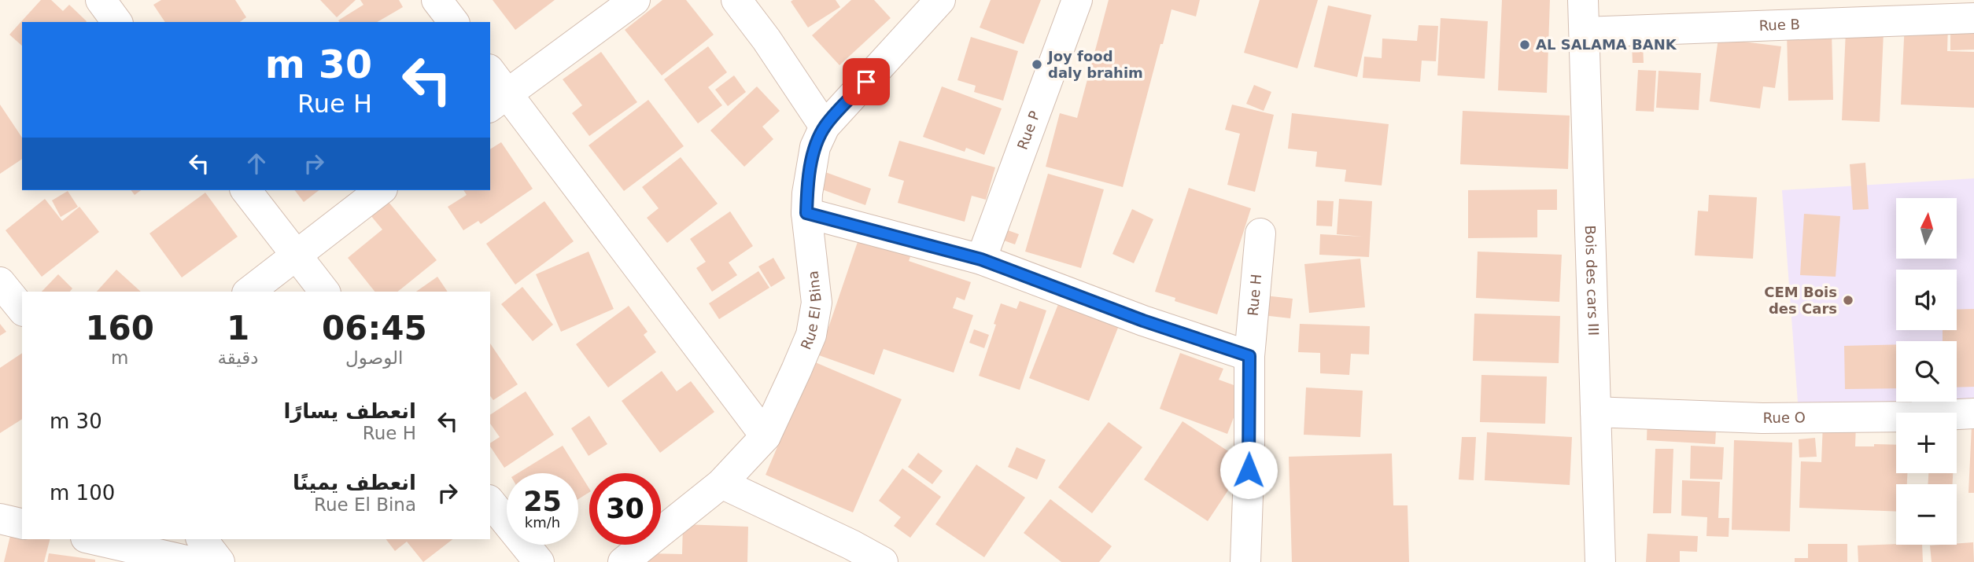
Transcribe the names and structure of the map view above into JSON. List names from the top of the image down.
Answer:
{
  "streets": {
    "street": [
      "Rue B",
      "Rue P",
      "Bois des cars III",
      "Rue H",
      "Rue El Bina",
      "Rue O"
    ]
  },
  "crossings": [
    ["Rue B", "Bois des cars III"],
    ["Bois des cars III", "Rue O"]
  ],
  "places": ["AL SALAMA BANK", "Joy food daly brahim", "CEM Bois des Cars"],
  "north": "top",
  "page": {
    "turn": ["30 m", "Rue H"],
    "map_buttons": ["+", "−"],
    "eta": [
      "06:45",
      "الوصول",
      "1",
      "دقيقة",
      "160",
      "m"
    ],
    "list": [
      {
        "name": "انعطف يسارًا",
        "note": "Rue H",
        "value": "30 m"
      },
      {
        "name": "انعطف يمينًا",
        "note": "Rue El Bina",
        "value": "100 m"
      }
    ],
    "speed": "25 km/h",
    "limit": "30"
  }
}
